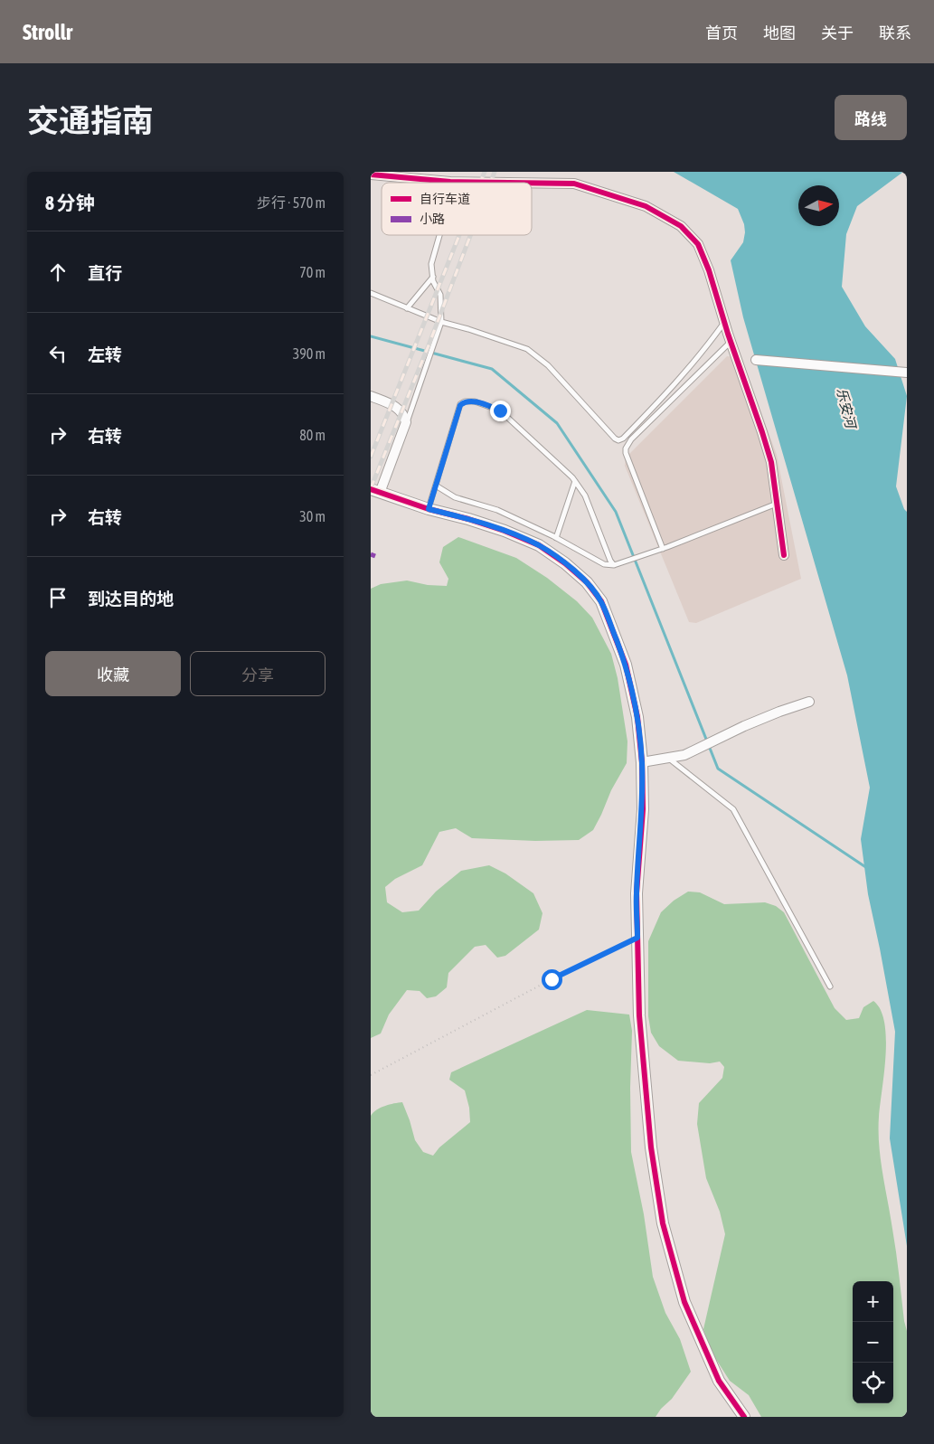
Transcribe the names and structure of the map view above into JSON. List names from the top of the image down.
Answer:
{
  "water": ["乐安河"],
  "legend": ["自行车道", "小路"],
  "north": "right",
  "page": {
    "header": "Strollr",
    "nav": [
      "首页",
      "地图",
      "关于",
      "联系"
    ],
    "title": "交通指南",
    "buttons": [
      "路线",
      ["收藏", "分享"]
    ],
    "heading": ["8 分钟", "步行 · 570 m"],
    "list": [
      ["直行", "70 m"],
      ["左转", "390 m"],
      ["右转", "80 m"],
      ["右转", "30 m"],
      "到达目的地"
    ],
    "map_buttons": ["+", "−"]
  }
}
